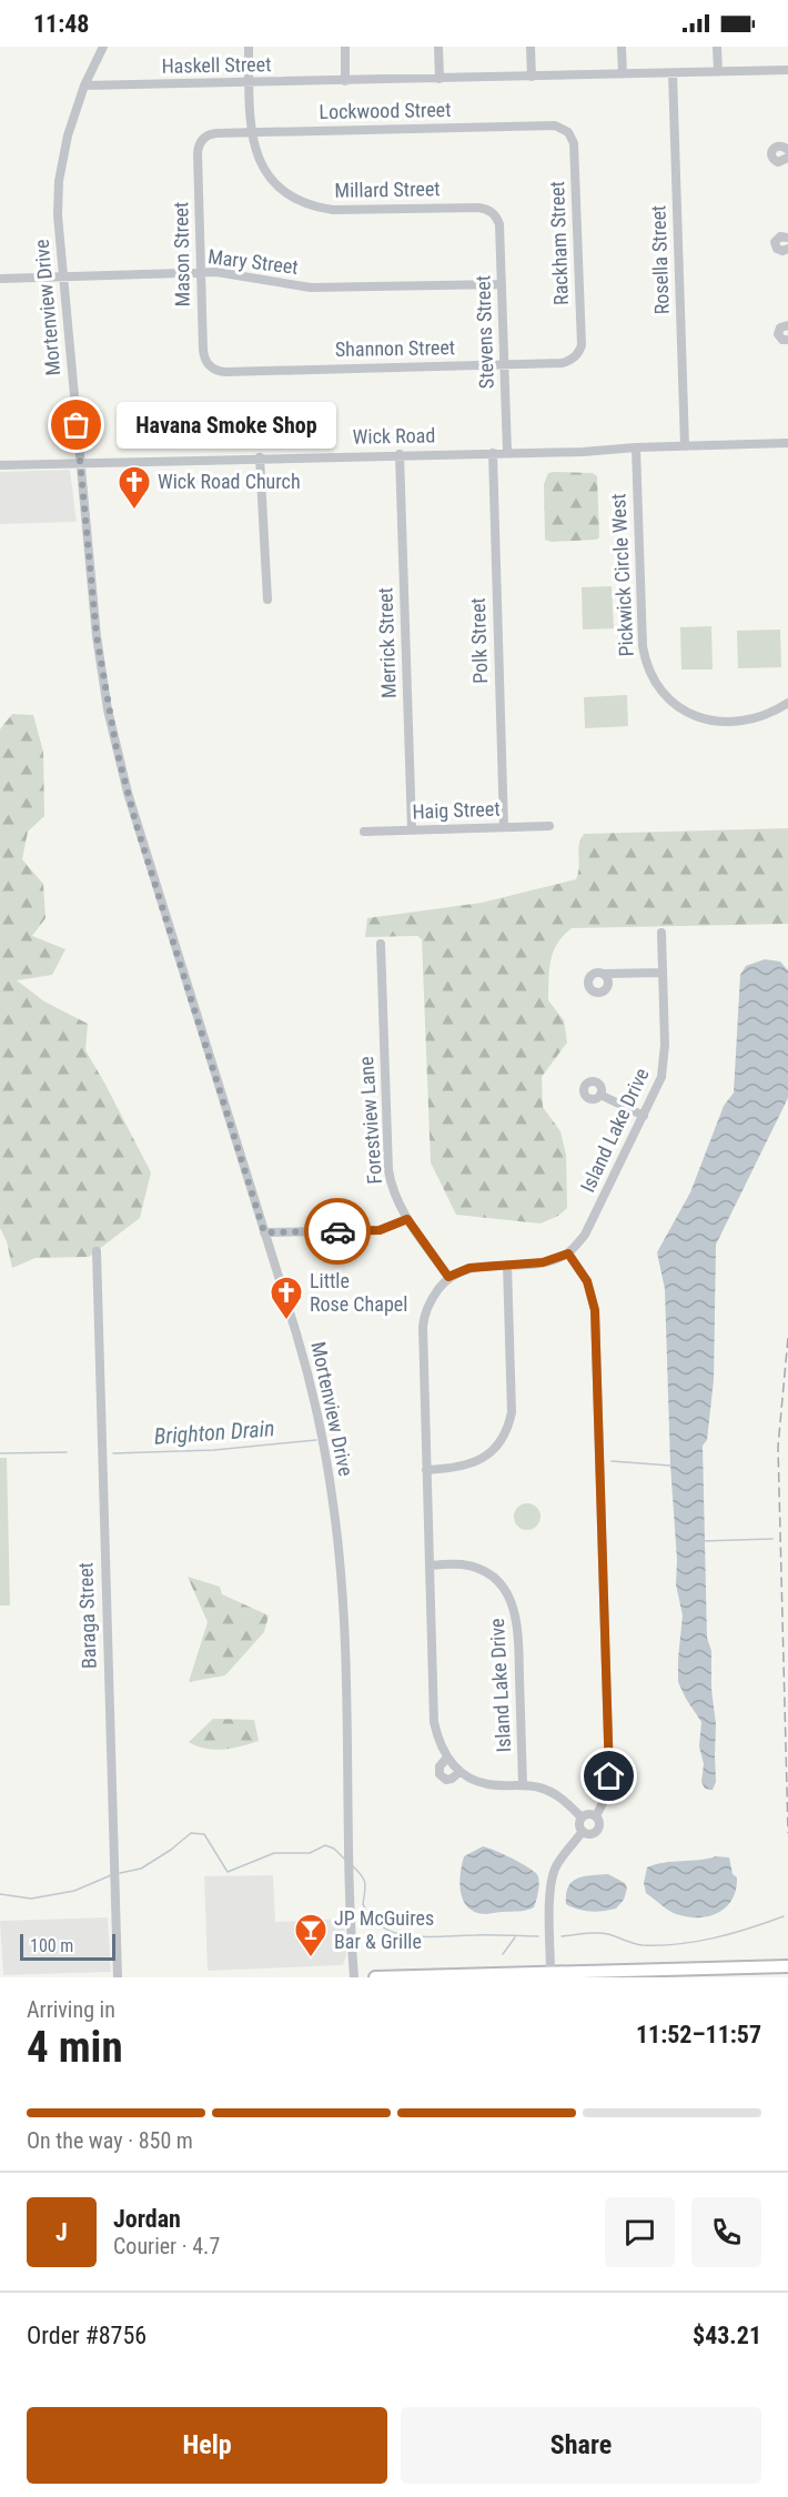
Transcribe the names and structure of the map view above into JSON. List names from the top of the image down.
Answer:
{
  "streets": {
    "street": [
      "Haskell Street",
      "Lockwood Street",
      "Millard Street",
      "Rackham Street",
      "Mason Street",
      "Rosella Street",
      "Mary Street",
      "Mortenview Drive",
      "Stevens Street",
      "Shannon Street",
      "Wick Road",
      "Pickwick Circle West",
      "Polk Street",
      "Merrick Street",
      "Haig Street",
      "Forestview Lane",
      "Island Lake Drive",
      "Baraga Street"
    ]
  },
  "crossings": [
    ["Haskell Street", "Millard Street"],
    ["Haskell Street", "Rosella Street"],
    ["Haskell Street", "Mortenview Drive"],
    ["Lockwood Street", "Millard Street"],
    ["Lockwood Street", "Rackham Street"],
    ["Lockwood Street", "Mason Street"],
    ["Millard Street", "Stevens Street"],
    ["Rackham Street", "Shannon Street"],
    ["Mason Street", "Mary Street"],
    ["Mason Street", "Shannon Street"],
    ["Rosella Street", "Wick Road"],
    ["Mary Street", "Mortenview Drive"],
    ["Mary Street", "Stevens Street"],
    ["Mortenview Drive", "Wick Road"],
    ["Stevens Street", "Shannon Street"],
    ["Stevens Street", "Wick Road"],
    ["Wick Road", "Pickwick Circle West"],
    ["Wick Road", "Polk Street"],
    ["Wick Road", "Merrick Street"],
    ["Polk Street", "Haig Street"],
    ["Merrick Street", "Haig Street"]
  ],
  "water": ["Brighton Drain"],
  "places": {
    "other": ["Havana Smoke Shop"],
    "church": ["Wick Road Church", "Little Rose Chapel"],
    "bar": ["JP McGuires Bar & Grille"]
  },
  "scale_bar": "100 m",
  "page": {
    "status": "11:48",
    "bubble": "Havana Smoke Shop",
    "scale": "100 m",
    "heading": ["4 min", "Arriving in", "11:52–11:57"],
    "panel": [
      "Jordan",
      "Courier · 4.7",
      "Order #8756",
      "$43.21"
    ],
    "bar": "On the way · 850 m",
    "round": "J",
    "buttons": ["Help", "Share"]
  }
}
